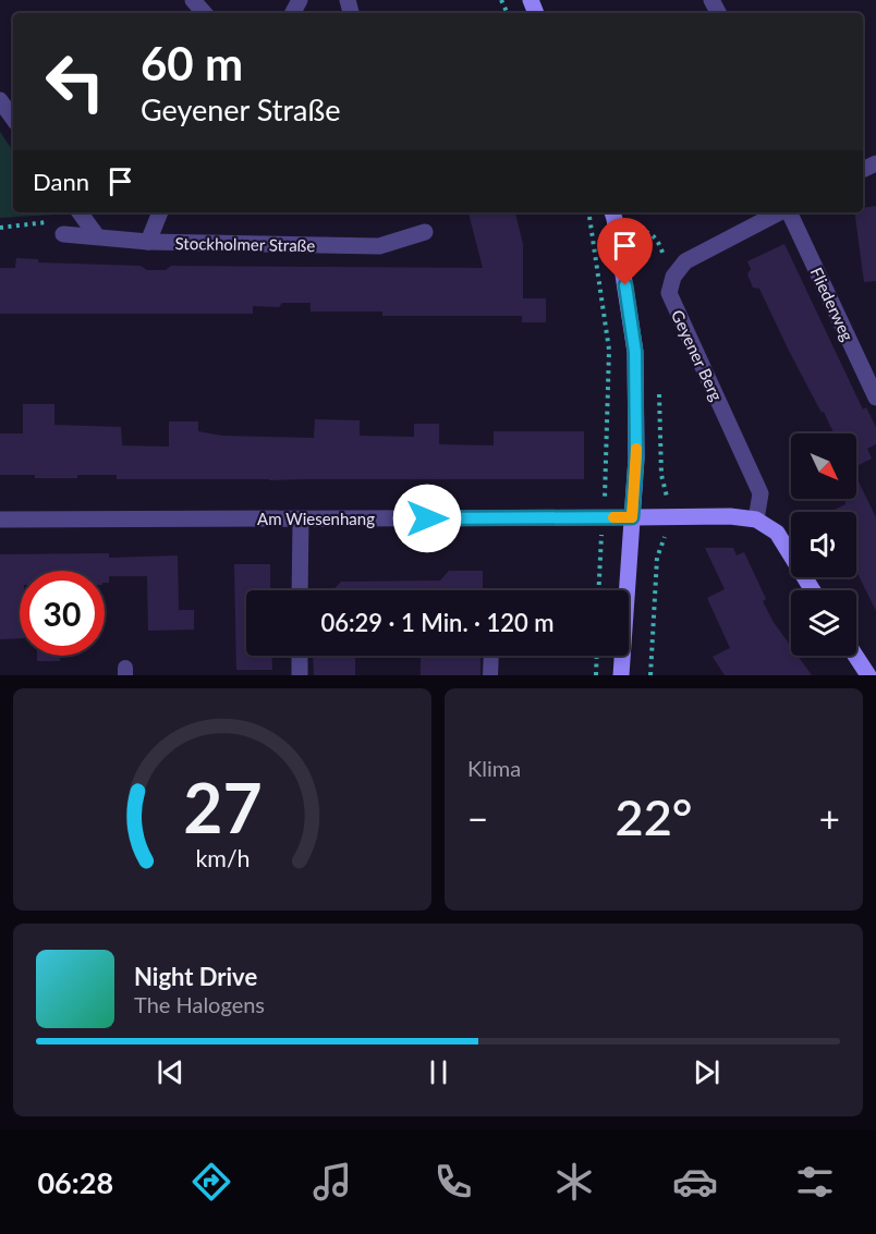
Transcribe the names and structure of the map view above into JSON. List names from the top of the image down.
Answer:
{
  "streets": {
    "street": [
      "Stockholmer Straße",
      "Fliederweg",
      "Geyener Berg",
      "Am Wiesenhang"
    ]
  },
  "north": "bottom right",
  "page": {
    "turn": ["60 m", "Geyener Straße"],
    "then": "Dann",
    "limit": "30",
    "trip": "06:29 · 1 Min. · 120 m",
    "tile": "Klima",
    "heat": ["−", "22°", "+"],
    "song": ["Night Drive", "The Halogens"],
    "tabs": "06:28",
    "gauge": ["27", "km/h"]
  }
}
